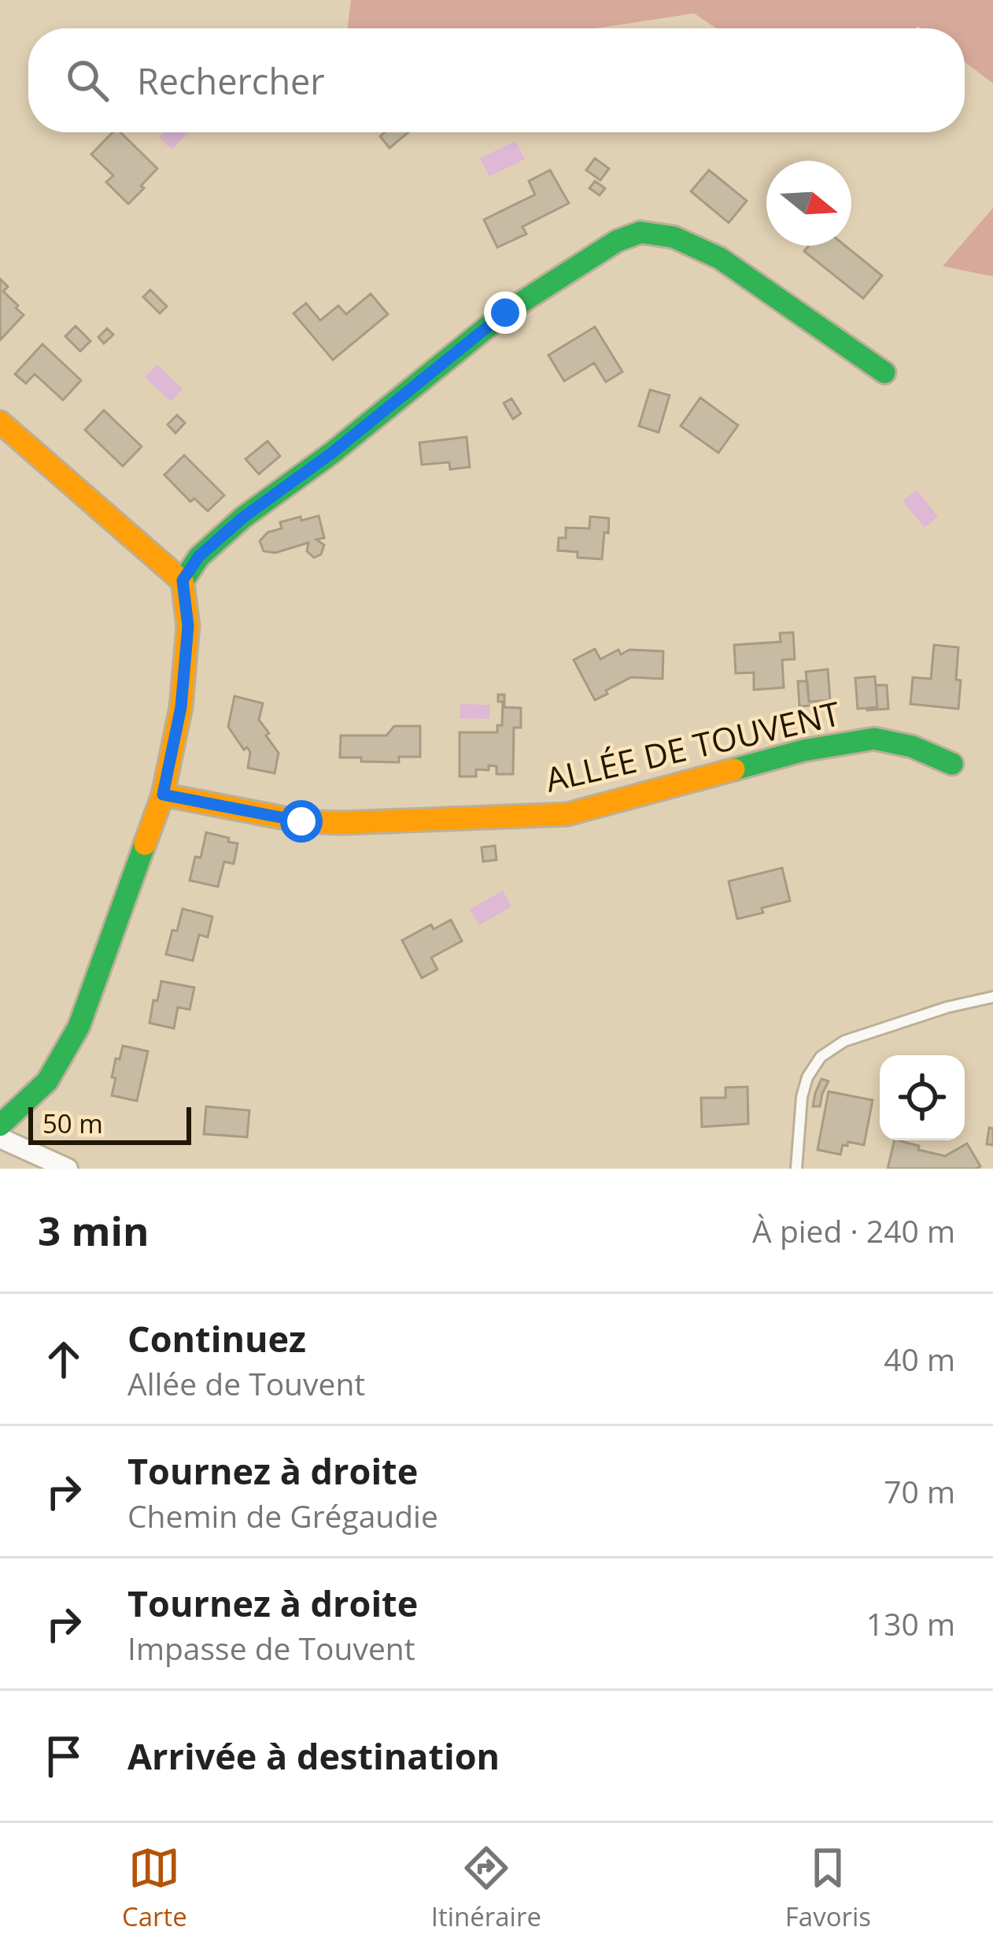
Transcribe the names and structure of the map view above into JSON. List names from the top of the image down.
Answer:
{
  "streets": {
    "street": ["ALLÉE DE TOUVENT"]
  },
  "scale_bar": "50 m",
  "north": "right",
  "page": {
    "search": "Rechercher",
    "scale": "50 m",
    "heading": ["3 min", "À pied · 240 m"],
    "list": [
      ["Continuez", "Allée de Touvent", "40 m"],
      ["Tournez à droite", "Chemin de Grégaudie", "70 m"],
      ["Tournez à droite", "Impasse de Touvent", "130 m"],
      "Arrivée à destination"
    ],
    "nav": ["Carte", "Itinéraire", "Favoris"]
  }
}
